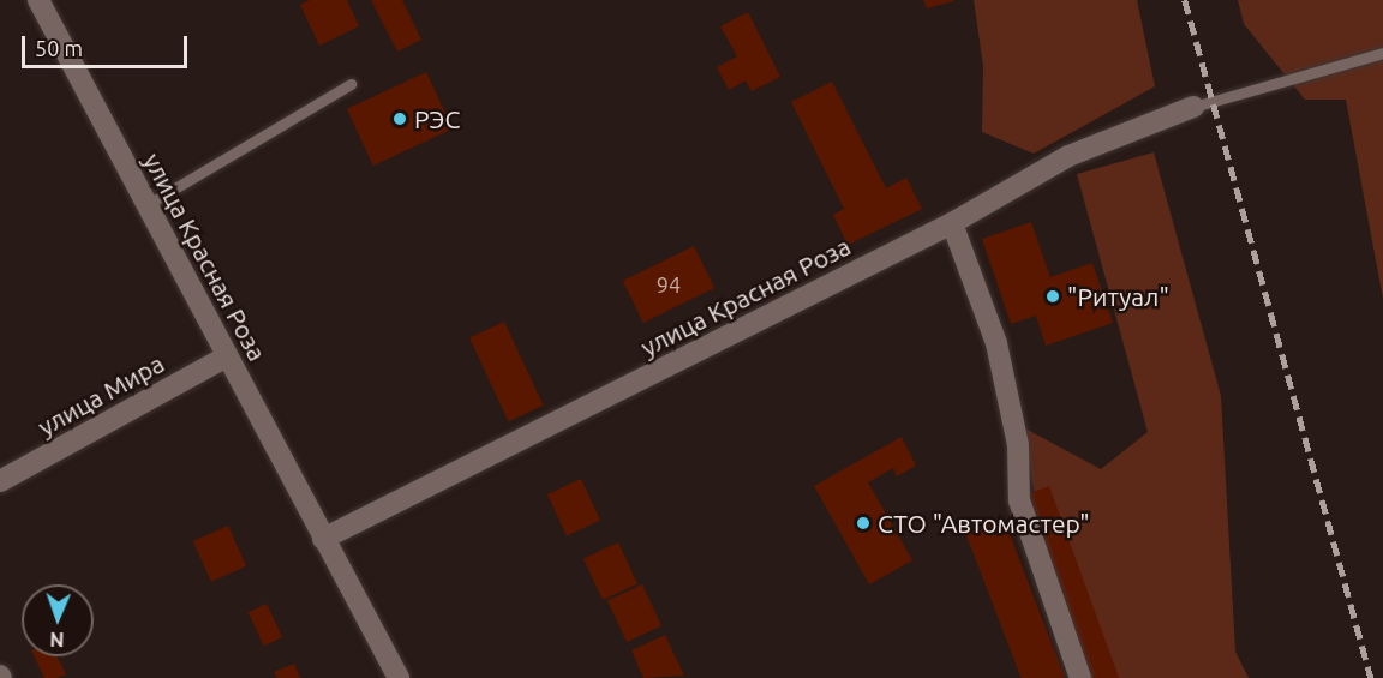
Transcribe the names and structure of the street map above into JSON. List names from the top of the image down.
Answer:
{
  "streets": {
    "street": ["улица Красная Роза", "улица Мира"]
  },
  "crossings": [
    ["улица Красная Роза", "улица Мира"]
  ],
  "places": ["РЭС", "\"Ритуал\"", "СТО \"Автомастер\""],
  "house_numbers": ["94"],
  "scale_bar": "50 m",
  "north": "bottom"
}
